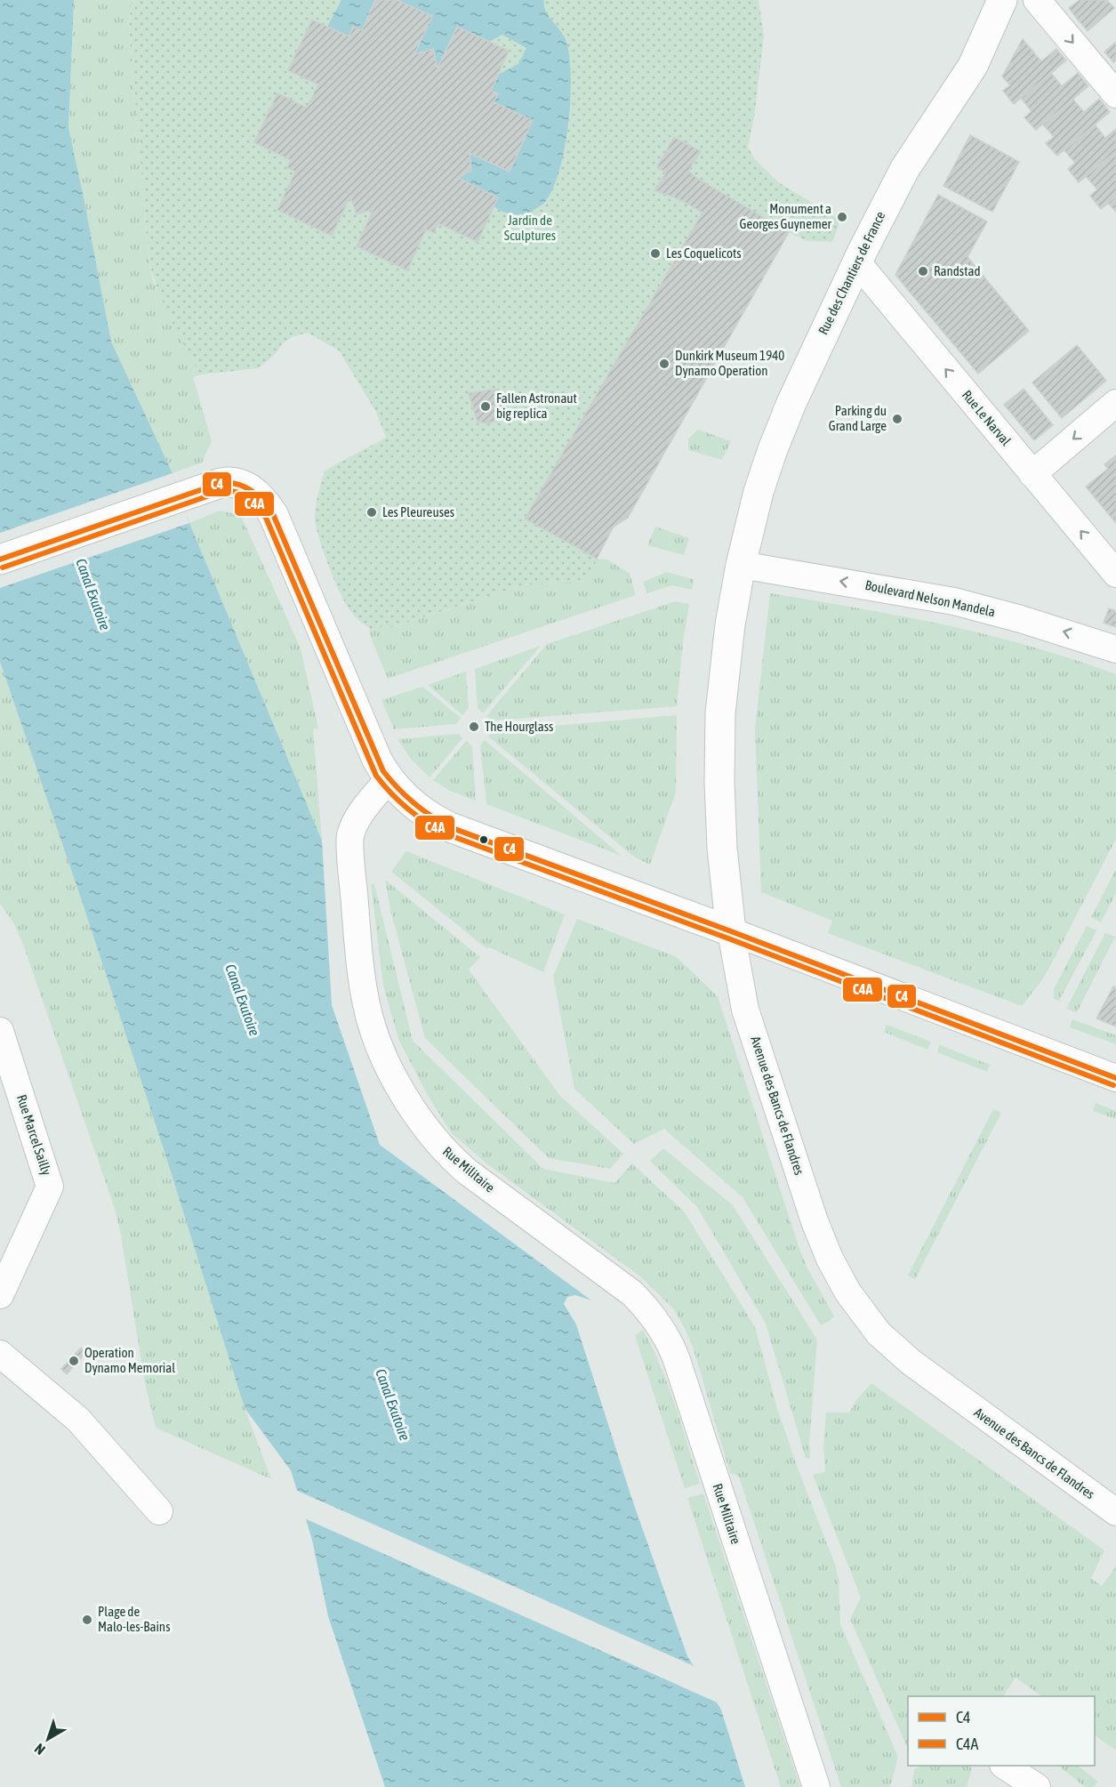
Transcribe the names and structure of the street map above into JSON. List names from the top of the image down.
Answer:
{
  "streets": {
    "street": [
      "Rue des Chantiers de France",
      "Rue Le Narval",
      "Boulevard Nelson Mandela",
      "Avenue des Bancs de Flandres",
      "Rue Marcel Sailly",
      "Rue Militaire"
    ]
  },
  "crossings": [
    ["Rue des Chantiers de France", "Rue Le Narval"],
    ["Rue des Chantiers de France", "Boulevard Nelson Mandela"],
    ["Rue des Chantiers de France", "Avenue des Bancs de Flandres"],
    ["Boulevard Nelson Mandela", "Avenue des Bancs de Flandres"]
  ],
  "one_way": ["Rue Le Narval", "Boulevard Nelson Mandela"],
  "water": ["Canal Exutoire"],
  "parks": ["Jardin de Sculptures"],
  "places": [
    "Monument a Georges Guynemer",
    "Les Coquelicots",
    "Randstad",
    "Dunkirk Museum 1940 Dynamo Operation",
    "Fallen Astronaut big replica",
    "Parking du Grand Large",
    "Les Pleureuses",
    "The Hourglass",
    "Operation Dynamo Memorial",
    "Plage de Malo-les-Bains"
  ],
  "lines": ["transit line C4", "transit line C4A"],
  "legend": ["C4", "C4A"],
  "north": "bottom left"
}
